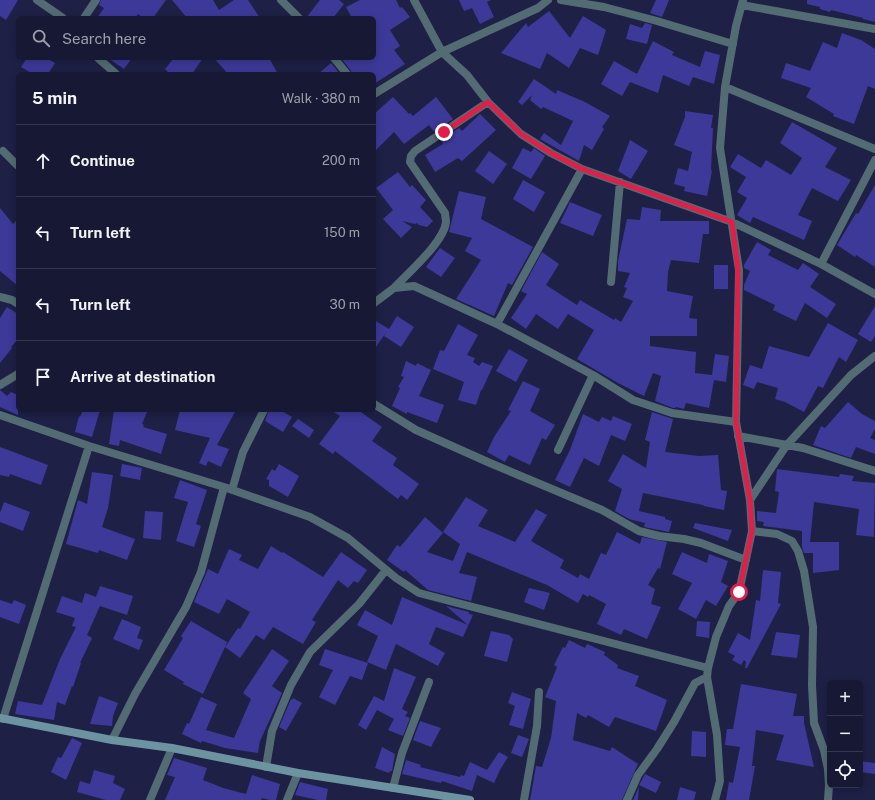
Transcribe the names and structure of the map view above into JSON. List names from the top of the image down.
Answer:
{
  "page": {
    "search": "Search here",
    "heading": ["5 min", "Walk · 380 m"],
    "list": [
      ["Continue", "200 m"],
      ["Turn left", "150 m"],
      ["Turn left", "30 m"],
      "Arrive at destination"
    ],
    "map_buttons": ["+", "−"]
  }
}
